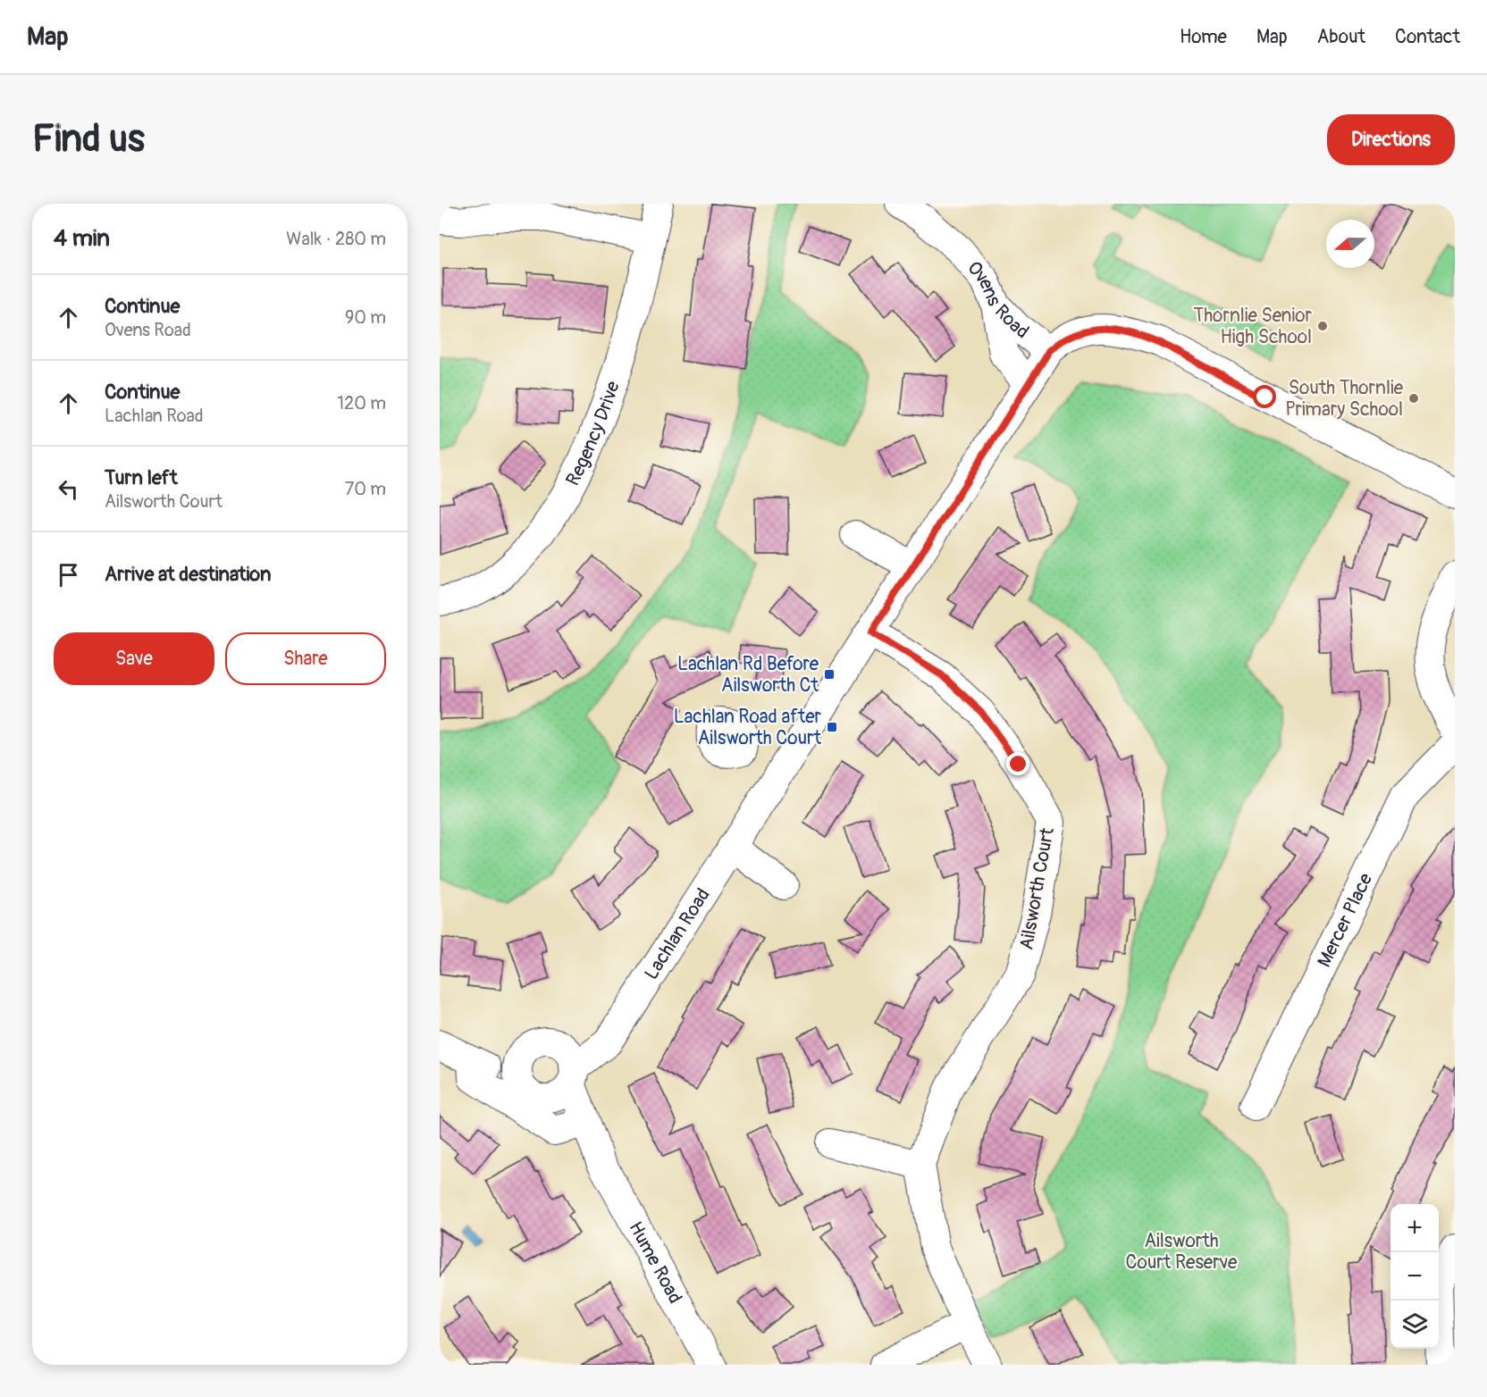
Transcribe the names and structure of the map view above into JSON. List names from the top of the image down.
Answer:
{
  "streets": {
    "street": [
      "Ovens Road",
      "Regency Drive",
      "Ailsworth Court",
      "Mercer Place",
      "Lachlan Road",
      "Hume Road"
    ]
  },
  "crossings": [
    ["Ovens Road", "Lachlan Road"],
    ["Ailsworth Court", "Lachlan Road"],
    ["Lachlan Road", "Hume Road"]
  ],
  "parks": ["Ailsworth Court Reserve"],
  "places": {
    "other": ["Thornlie Senior High School", "South Thornlie Primary School"],
    "transit": ["Lachlan Rd Before Ailsworth Ct", "Lachlan Road after Ailsworth Court"]
  },
  "north": "left",
  "page": {
    "header": "Map",
    "nav": [
      "Home",
      "Map",
      "About",
      "Contact"
    ],
    "buttons": [
      "Directions",
      ["Save", "Share"]
    ],
    "title": "Find us",
    "heading": ["4 min", "Walk · 280 m"],
    "list": [
      ["Continue", "Ovens Road", "90 m"],
      ["Continue", "Lachlan Road", "120 m"],
      ["Turn left", "Ailsworth Court", "70 m"],
      "Arrive at destination"
    ],
    "map_buttons": ["+", "−"]
  }
}
